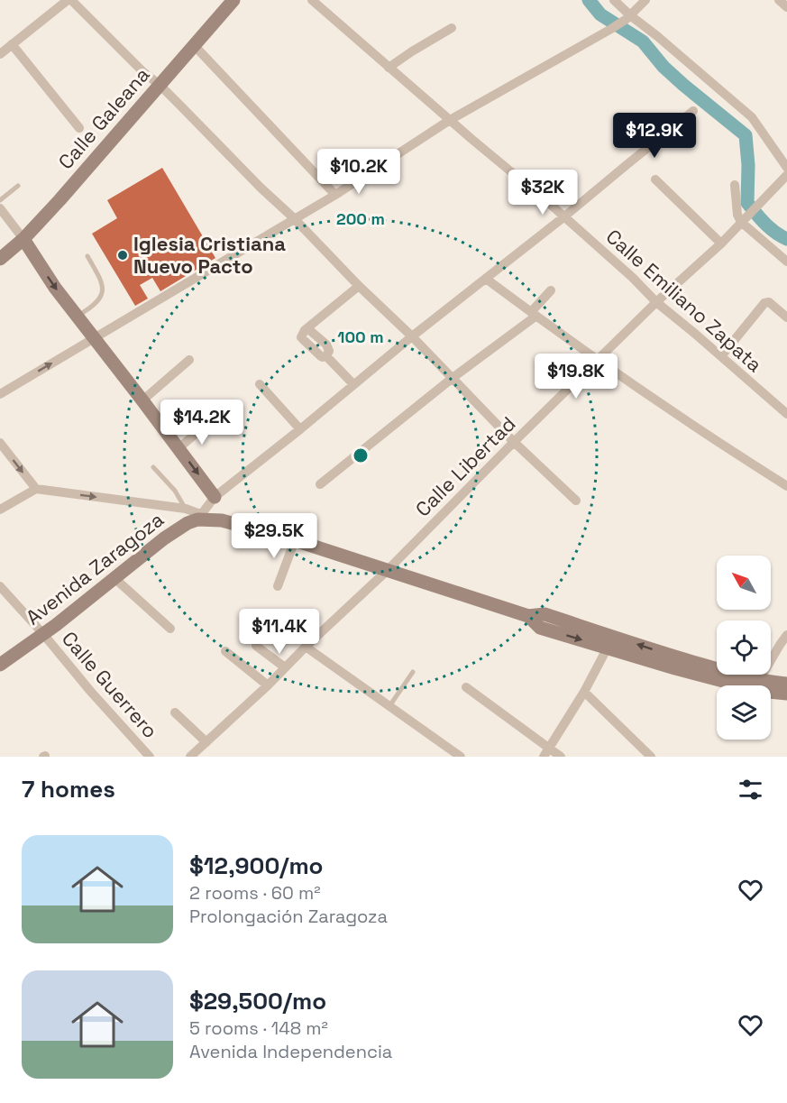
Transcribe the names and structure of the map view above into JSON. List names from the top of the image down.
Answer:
{
  "streets": {
    "main road": ["Calle Galeana", "Avenida Zaragoza"],
    "street": ["Calle Emiliano Zapata", "Calle Libertad", "Calle Guerrero"]
  },
  "crossings": [
    ["Calle Emiliano Zapata", "Calle Libertad"],
    ["Avenida Zaragoza", "Calle Guerrero"]
  ],
  "places": ["Iglesia Cristiana Nuevo Pacto"],
  "north": "top left",
  "page": {
    "price": [
      "$12.9K",
      "$10.2K",
      "$32K",
      "$19.8K",
      "$14.2K",
      "$29.5K",
      "$11.4K"
    ],
    "heading": "7 homes",
    "list": [
      {
        "name": "$12,900/mo",
        "note": "2 rooms · 60 m² · Prolongación Zaragoza"
      },
      {
        "name": "$29,500/mo",
        "note": "5 rooms · 148 m² · Avenida Independencia"
      }
    ]
  },
  "rings": ["200 m", "100 m"]
}
